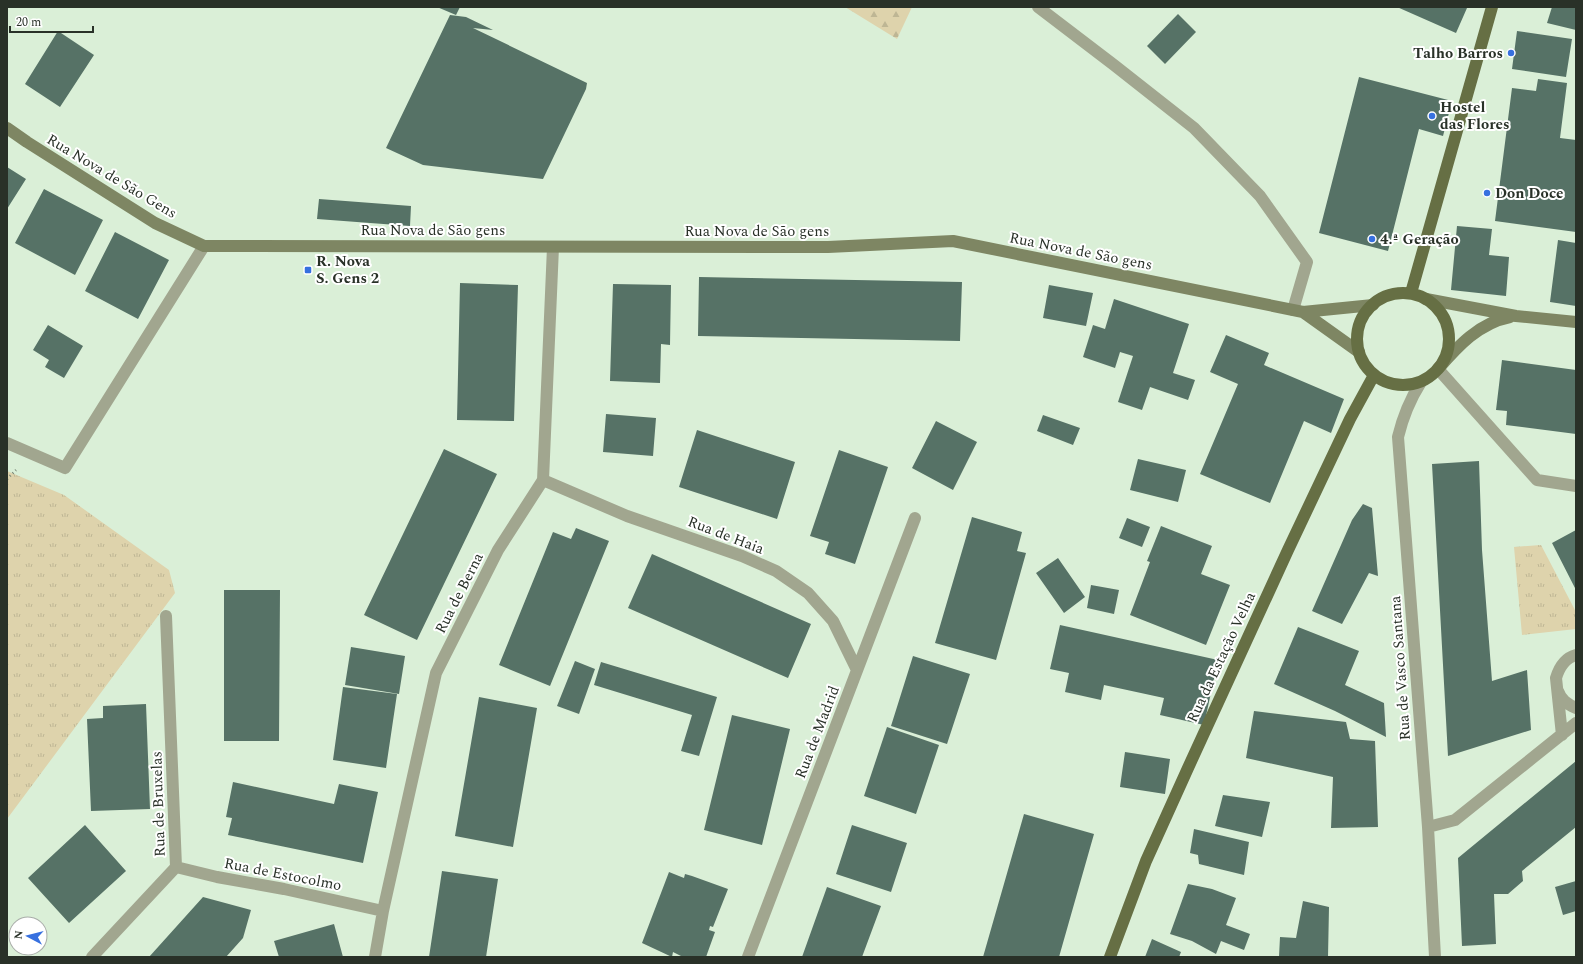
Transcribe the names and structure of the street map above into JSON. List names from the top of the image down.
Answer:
{
  "streets": {
    "main road": ["Rua da Estação Velha"],
    "street": [
      "Rua Nova de São Gens",
      "Rua Nova de São gens",
      "Rua de Haia",
      "Rua de Berna",
      "Rua de Vasco Santana",
      "Rua de Madrid",
      "Rua de Bruxelas",
      "Rua de Estocolmo"
    ]
  },
  "crossings": [
    ["Rua Nova de São Gens", "Rua Nova de São gens"],
    ["Rua Nova de São gens", "Rua da Estação Velha"],
    ["Rua Nova de São gens", "Rua de Vasco Santana"],
    ["Rua de Haia", "Rua de Berna"],
    ["Rua de Haia", "Rua de Madrid"],
    ["Rua de Berna", "Rua de Estocolmo"],
    ["Rua da Estação Velha", "Rua de Vasco Santana"],
    ["Rua de Bruxelas", "Rua de Estocolmo"]
  ],
  "places": {
    "other": [
      "Talho Barros",
      "Hostel das Flores",
      "Don Doce",
      "4.ª Geração"
    ],
    "transit": ["R. Nova S. Gens 2"]
  },
  "scale_bar": "20 m",
  "north": "left"
}
